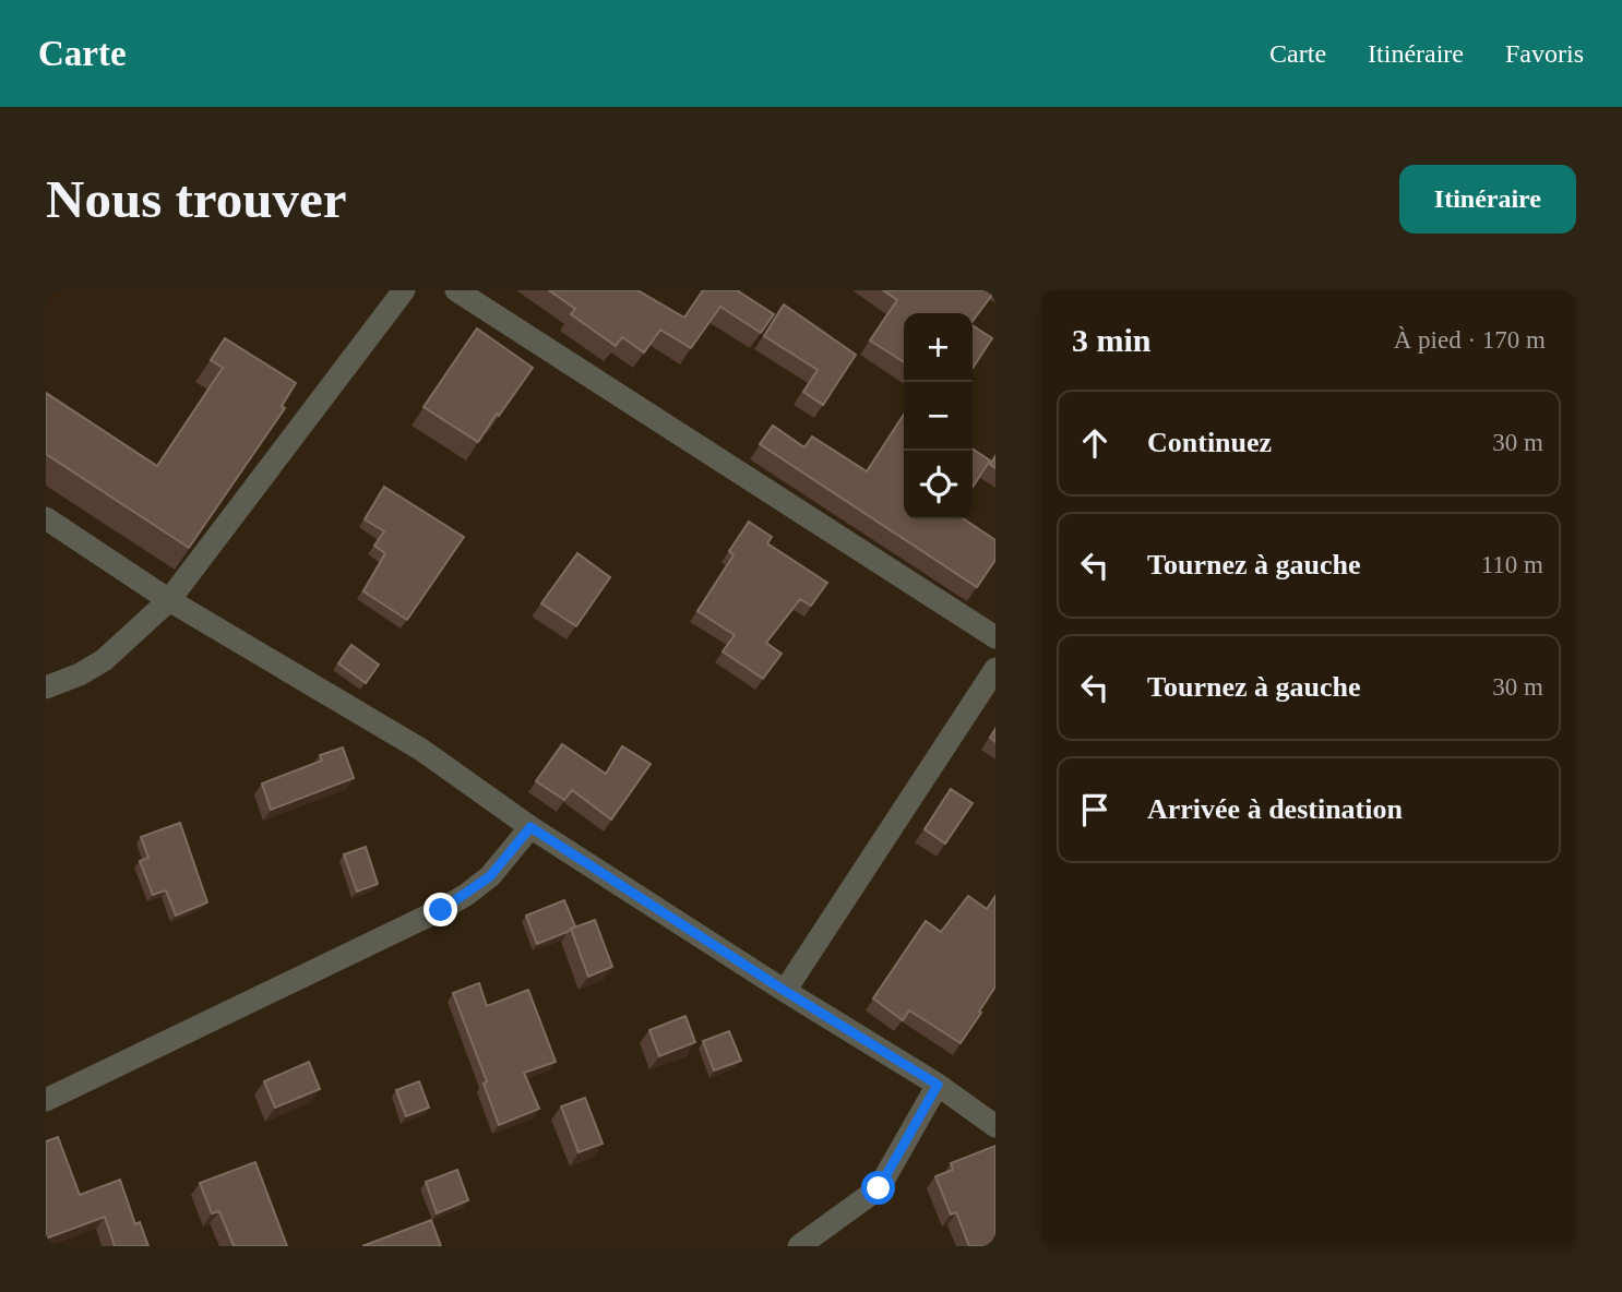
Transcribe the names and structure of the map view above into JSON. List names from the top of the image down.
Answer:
{
  "page": {
    "header": "Carte",
    "nav": ["Carte", "Itinéraire", "Favoris"],
    "buttons": "Itinéraire",
    "title": "Nous trouver",
    "heading": ["3 min", "À pied · 170 m"],
    "map_buttons": ["+", "−"],
    "list": [
      ["Continuez", "30 m"],
      ["Tournez à gauche", "110 m"],
      ["Tournez à gauche", "30 m"],
      "Arrivée à destination"
    ]
  }
}
